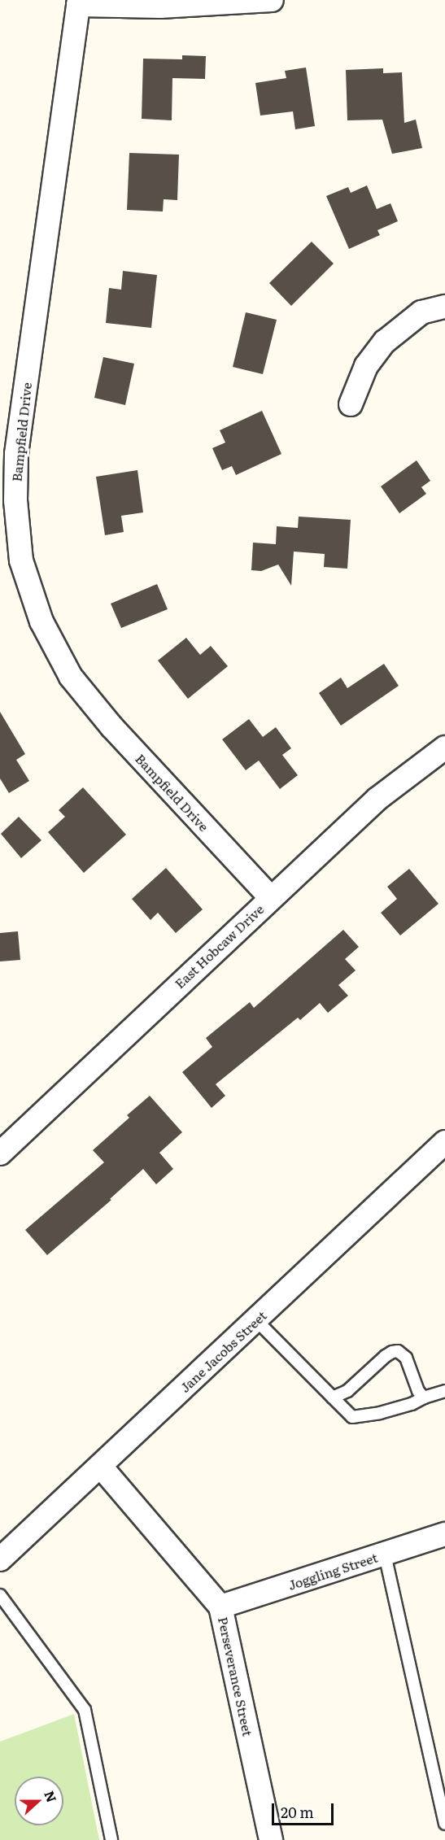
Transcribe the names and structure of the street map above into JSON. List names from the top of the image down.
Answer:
{
  "streets": {
    "street": [
      "Bampfield Drive",
      "East Hobcaw Drive",
      "Jane Jacobs Street",
      "Joggling Street",
      "Perseverance Street"
    ]
  },
  "crossings": [
    ["Bampfield Drive", "East Hobcaw Drive"],
    ["Jane Jacobs Street", "Perseverance Street"],
    ["Joggling Street", "Perseverance Street"]
  ],
  "scale_bar": "20 m",
  "north": "right"
}
